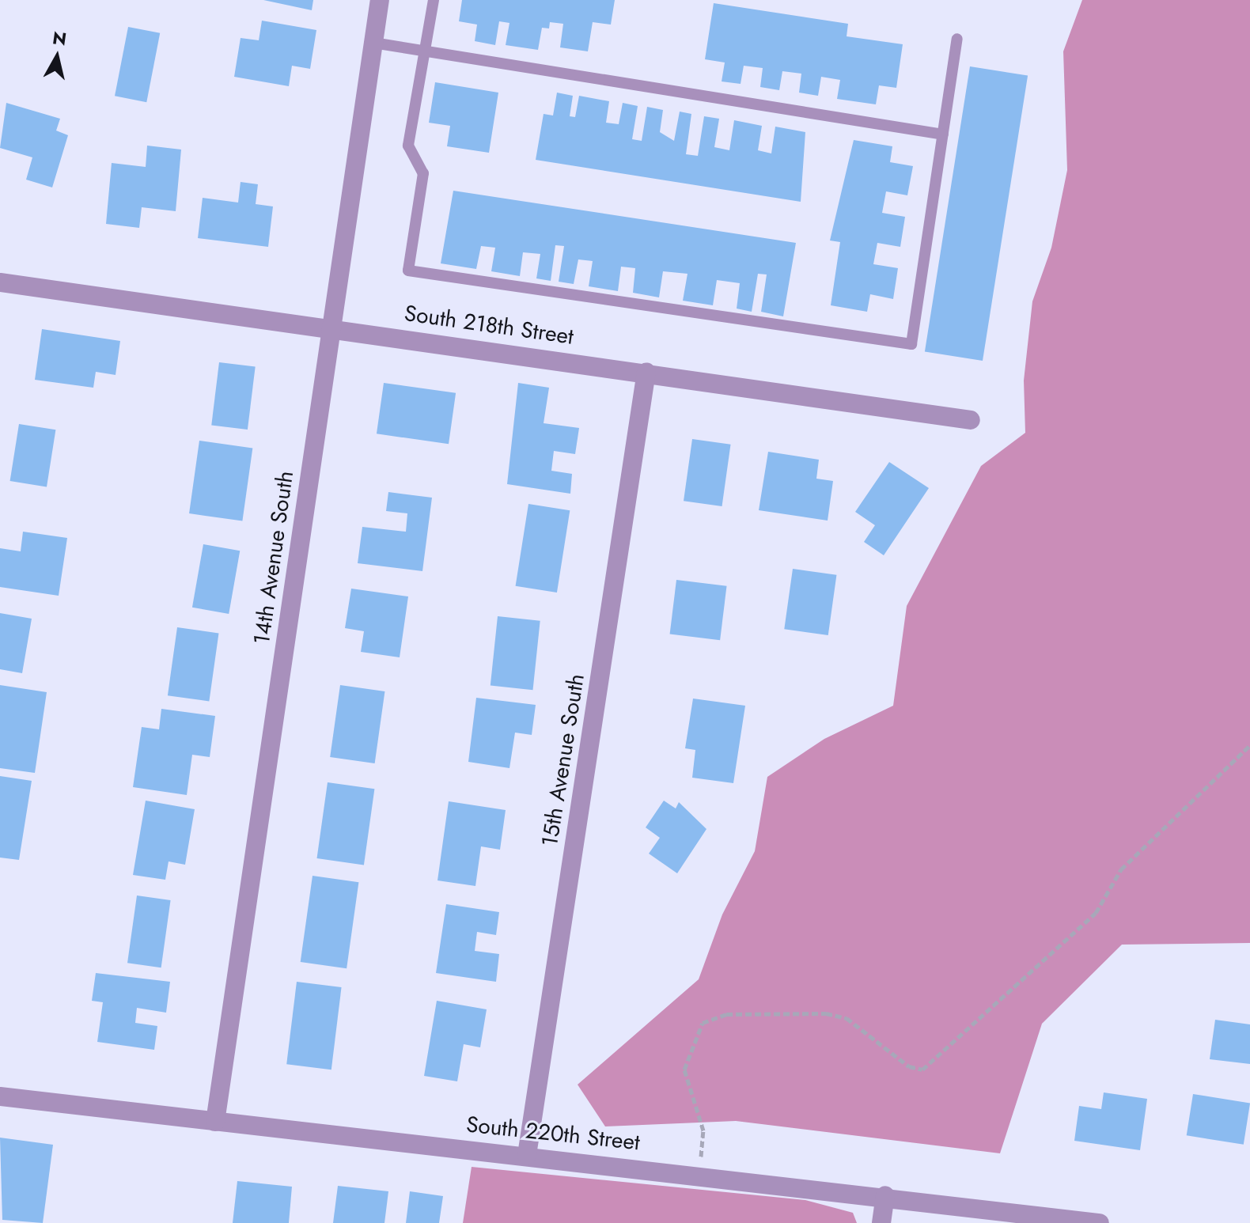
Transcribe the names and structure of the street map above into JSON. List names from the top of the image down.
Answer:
{
  "streets": {
    "street": [
      "South 218th Street",
      "14th Avenue South",
      "15th Avenue South",
      "South 220th Street"
    ]
  },
  "crossings": [
    ["South 218th Street", "14th Avenue South"],
    ["South 218th Street", "15th Avenue South"],
    ["14th Avenue South", "South 220th Street"],
    ["15th Avenue South", "South 220th Street"]
  ],
  "north": "top"
}
